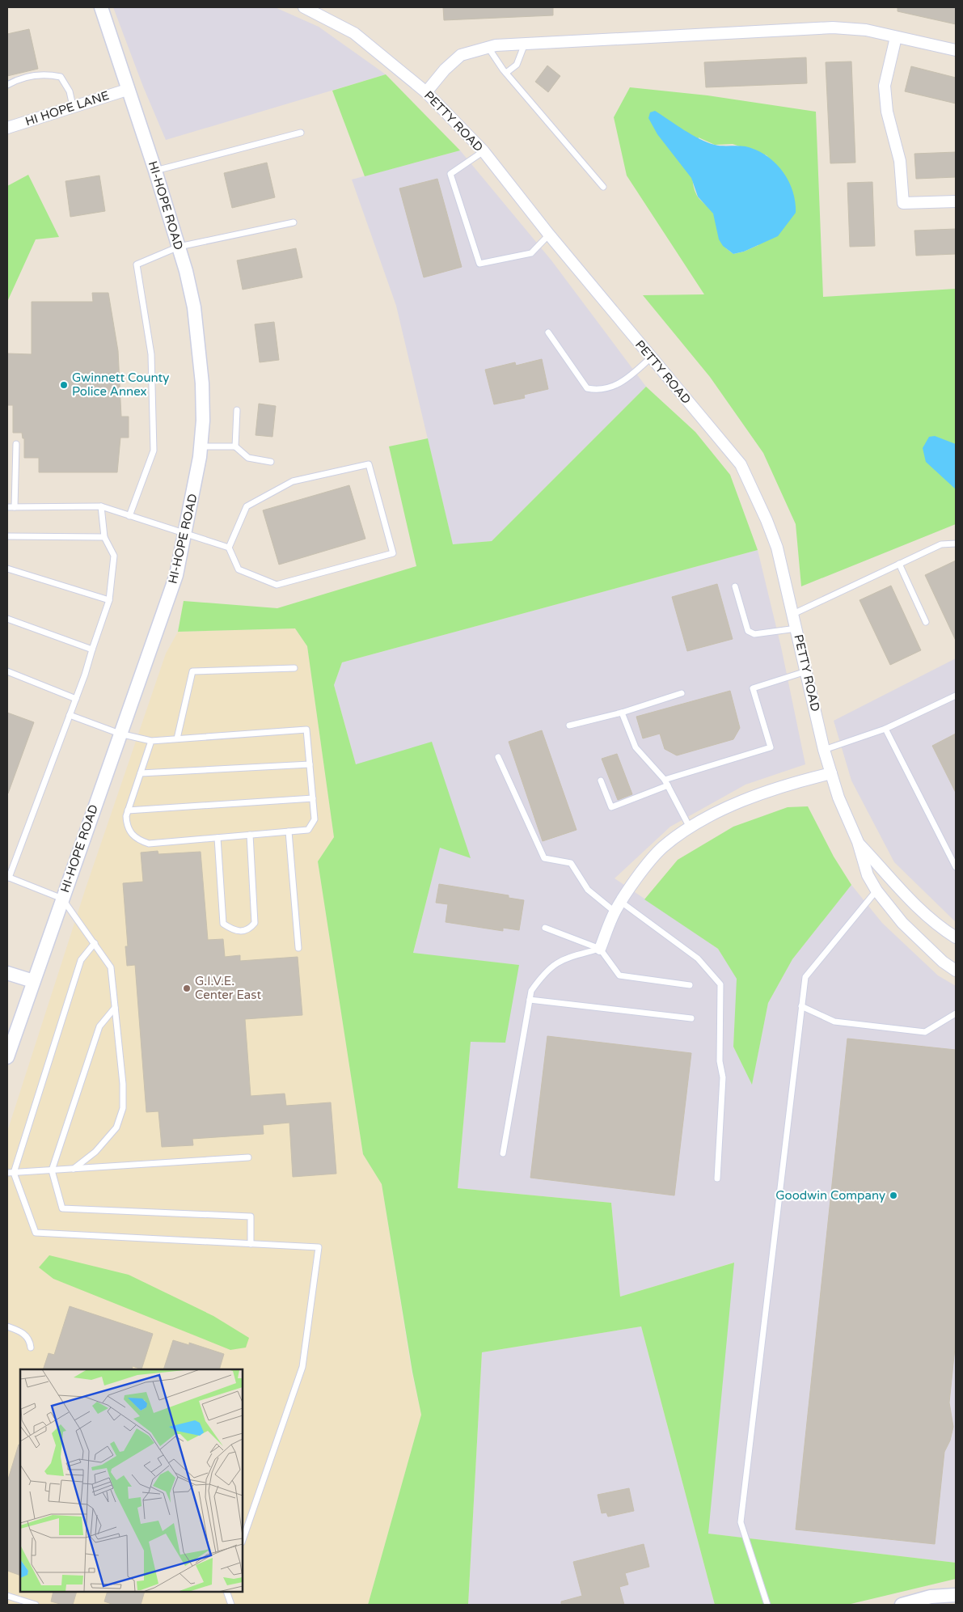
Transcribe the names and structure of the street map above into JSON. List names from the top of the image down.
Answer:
{
  "streets": {
    "street": ["HI HOPE LANE", "PETTY ROAD", "HI-HOPE ROAD"]
  },
  "crossings": [
    ["HI HOPE LANE", "HI-HOPE ROAD"]
  ],
  "places": ["Gwinnett County Police Annex", "G.I.V.E. Center East", "Goodwin Company"]
}
